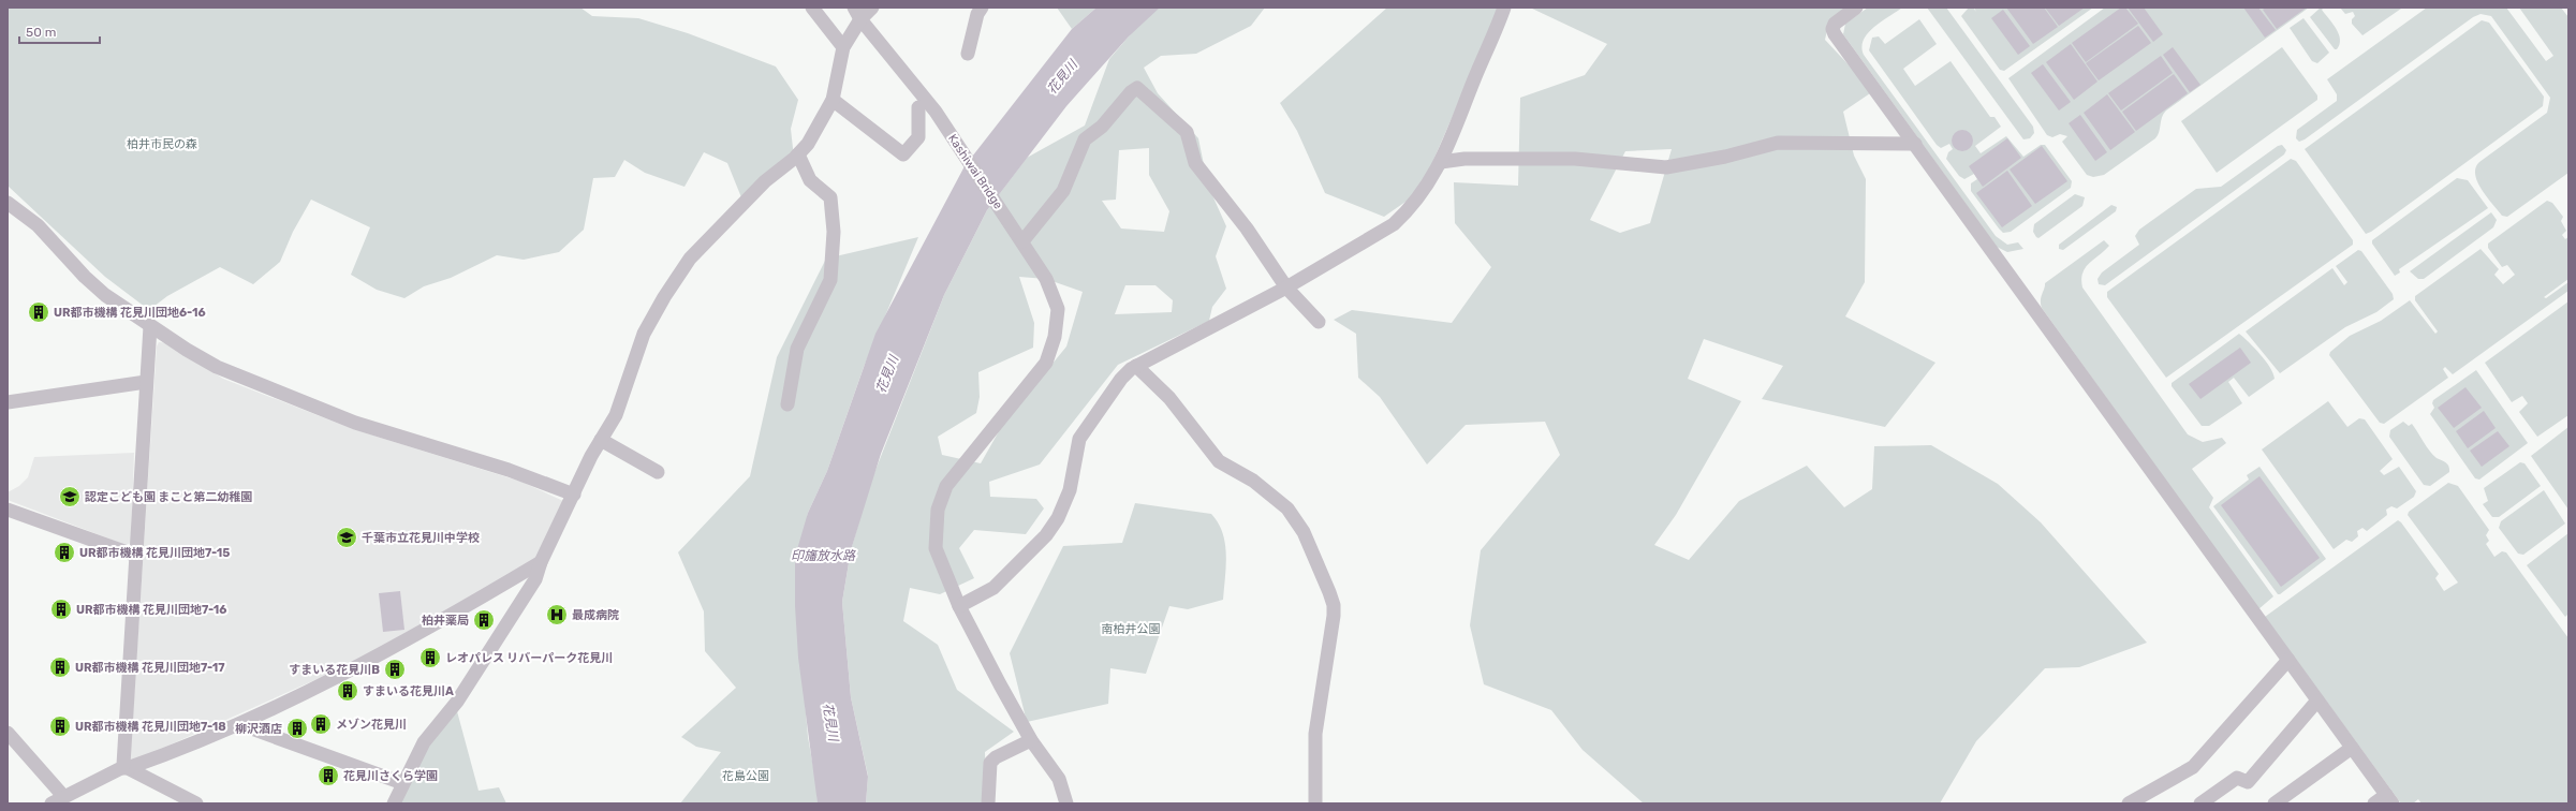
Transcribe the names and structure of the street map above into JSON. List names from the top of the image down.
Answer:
{
  "streets": {
    "street": ["Kashiwai Bridge"]
  },
  "water": ["花見川", "印旛放水路"],
  "parks": ["柏井市民の森", "南柏井公園", "花島公園"],
  "places": {
    "building": [
      "UR都市機構 花見川団地6-16",
      "UR都市機構 花見川団地7-15",
      "UR都市機構 花見川団地7-16",
      "柏井薬局",
      "レオパレス リバーパーク花見川",
      "UR都市機構 花見川団地7-17",
      "すまいる花見川B",
      "すまいる花見川A",
      "メゾン花見川",
      "UR都市機構 花見川団地7-18",
      "柳沢酒店",
      "花見川さくら学園"
    ],
    "school or university": ["認定こども園 まこと第二幼稚園", "千葉市立花見川中学校"],
    "hospital": ["最成病院"]
  },
  "scale_bar": "50 m"
}
